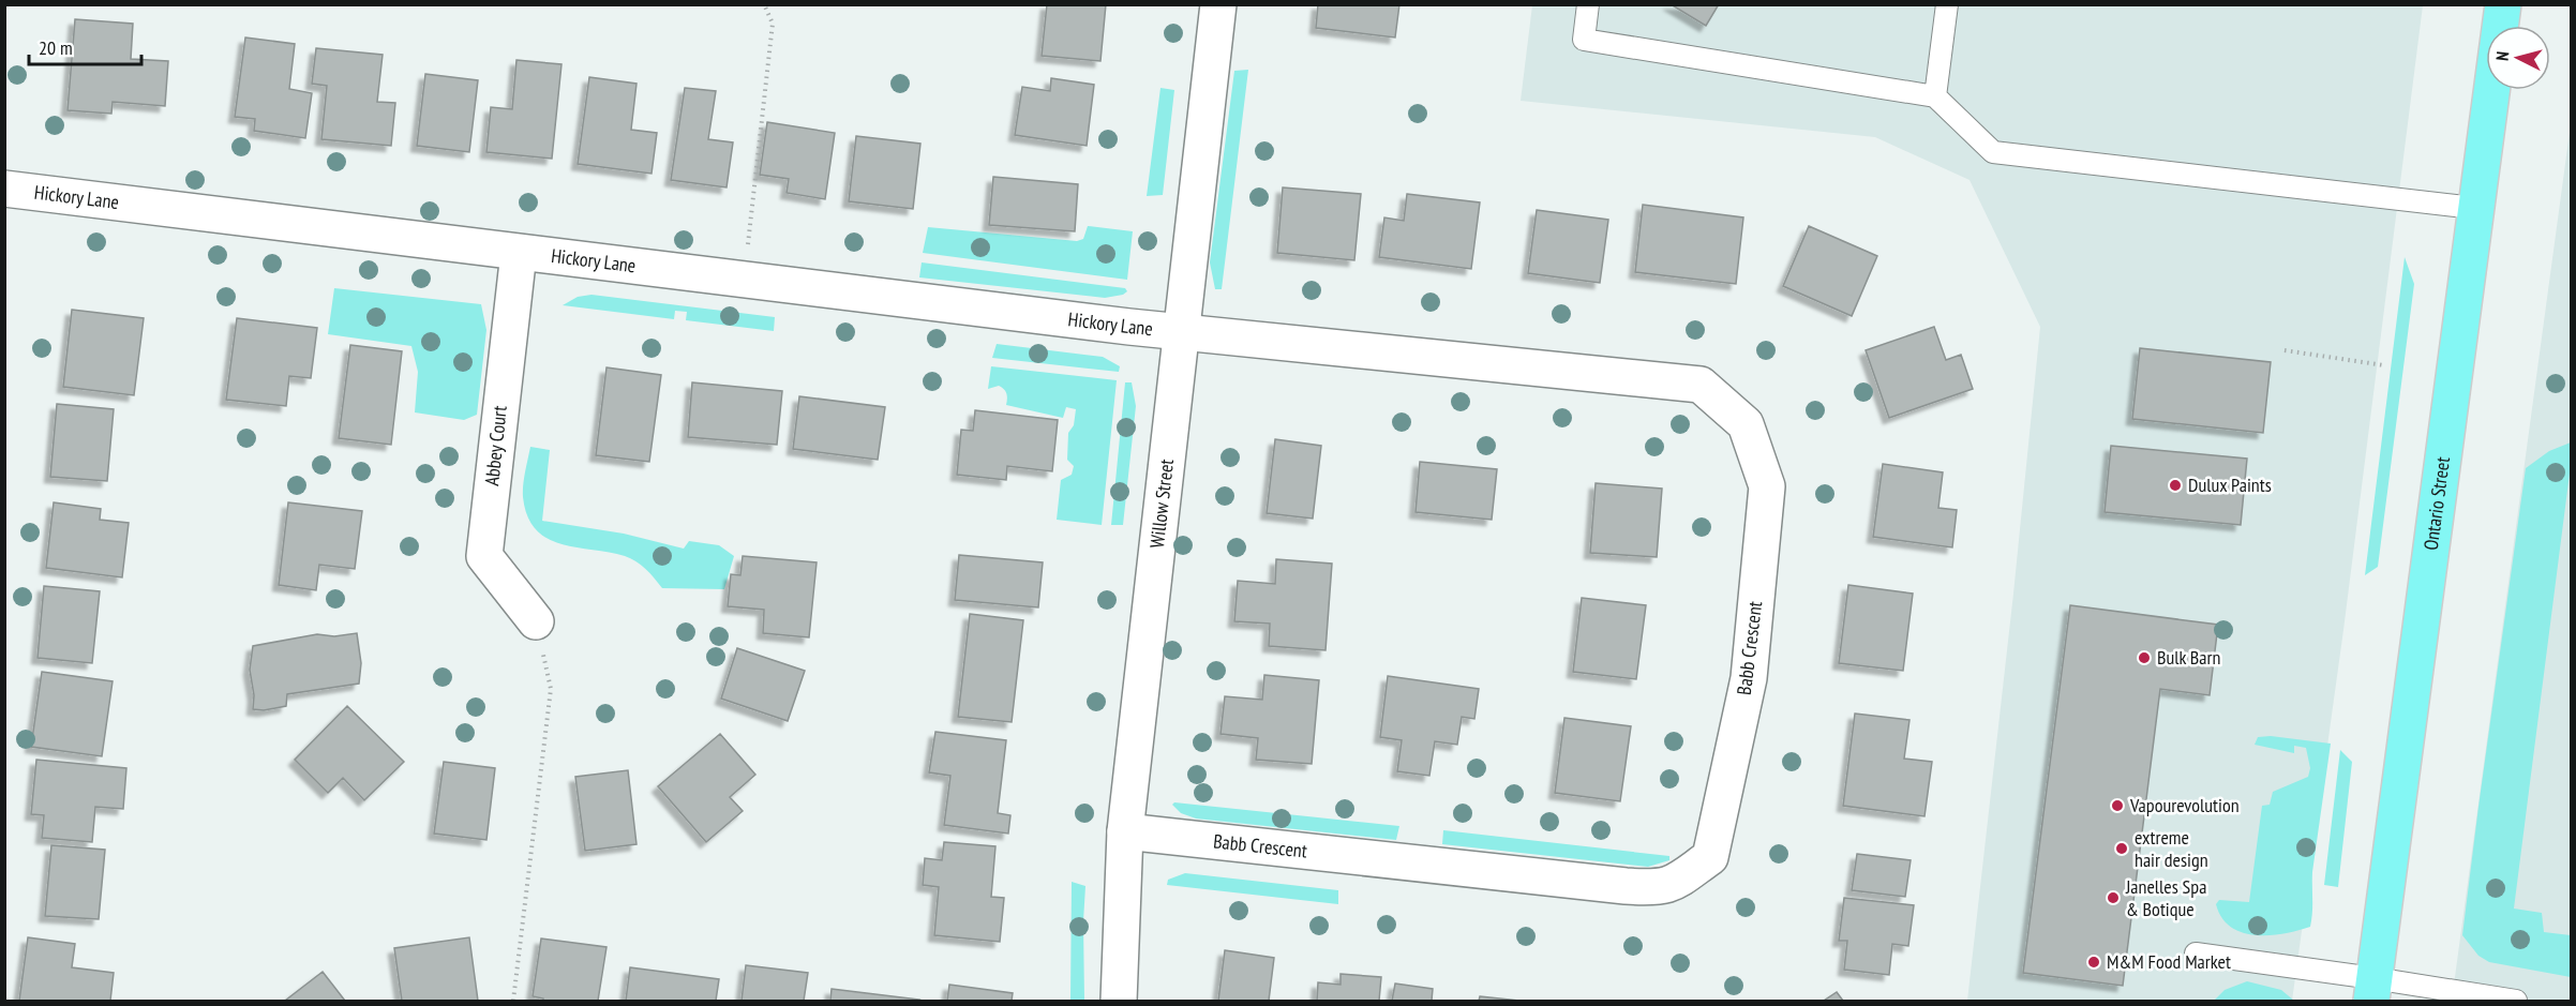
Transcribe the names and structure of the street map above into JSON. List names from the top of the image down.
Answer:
{
  "streets": {
    "main road": ["Ontario Street"],
    "street": [
      "Hickory Lane",
      "Abbey Court",
      "Willow Street",
      "Babb Crescent"
    ]
  },
  "crossings": [
    ["Hickory Lane", "Abbey Court"],
    ["Hickory Lane", "Willow Street"],
    ["Hickory Lane", "Babb Crescent"],
    ["Willow Street", "Babb Crescent"]
  ],
  "places": [
    "Dulux Paints",
    "Bulk Barn",
    "Vapourevolution",
    "extreme hair design",
    "Janelles Spa & Botique",
    "M&M Food Market"
  ],
  "scale_bar": "20 m",
  "north": "left"
}
